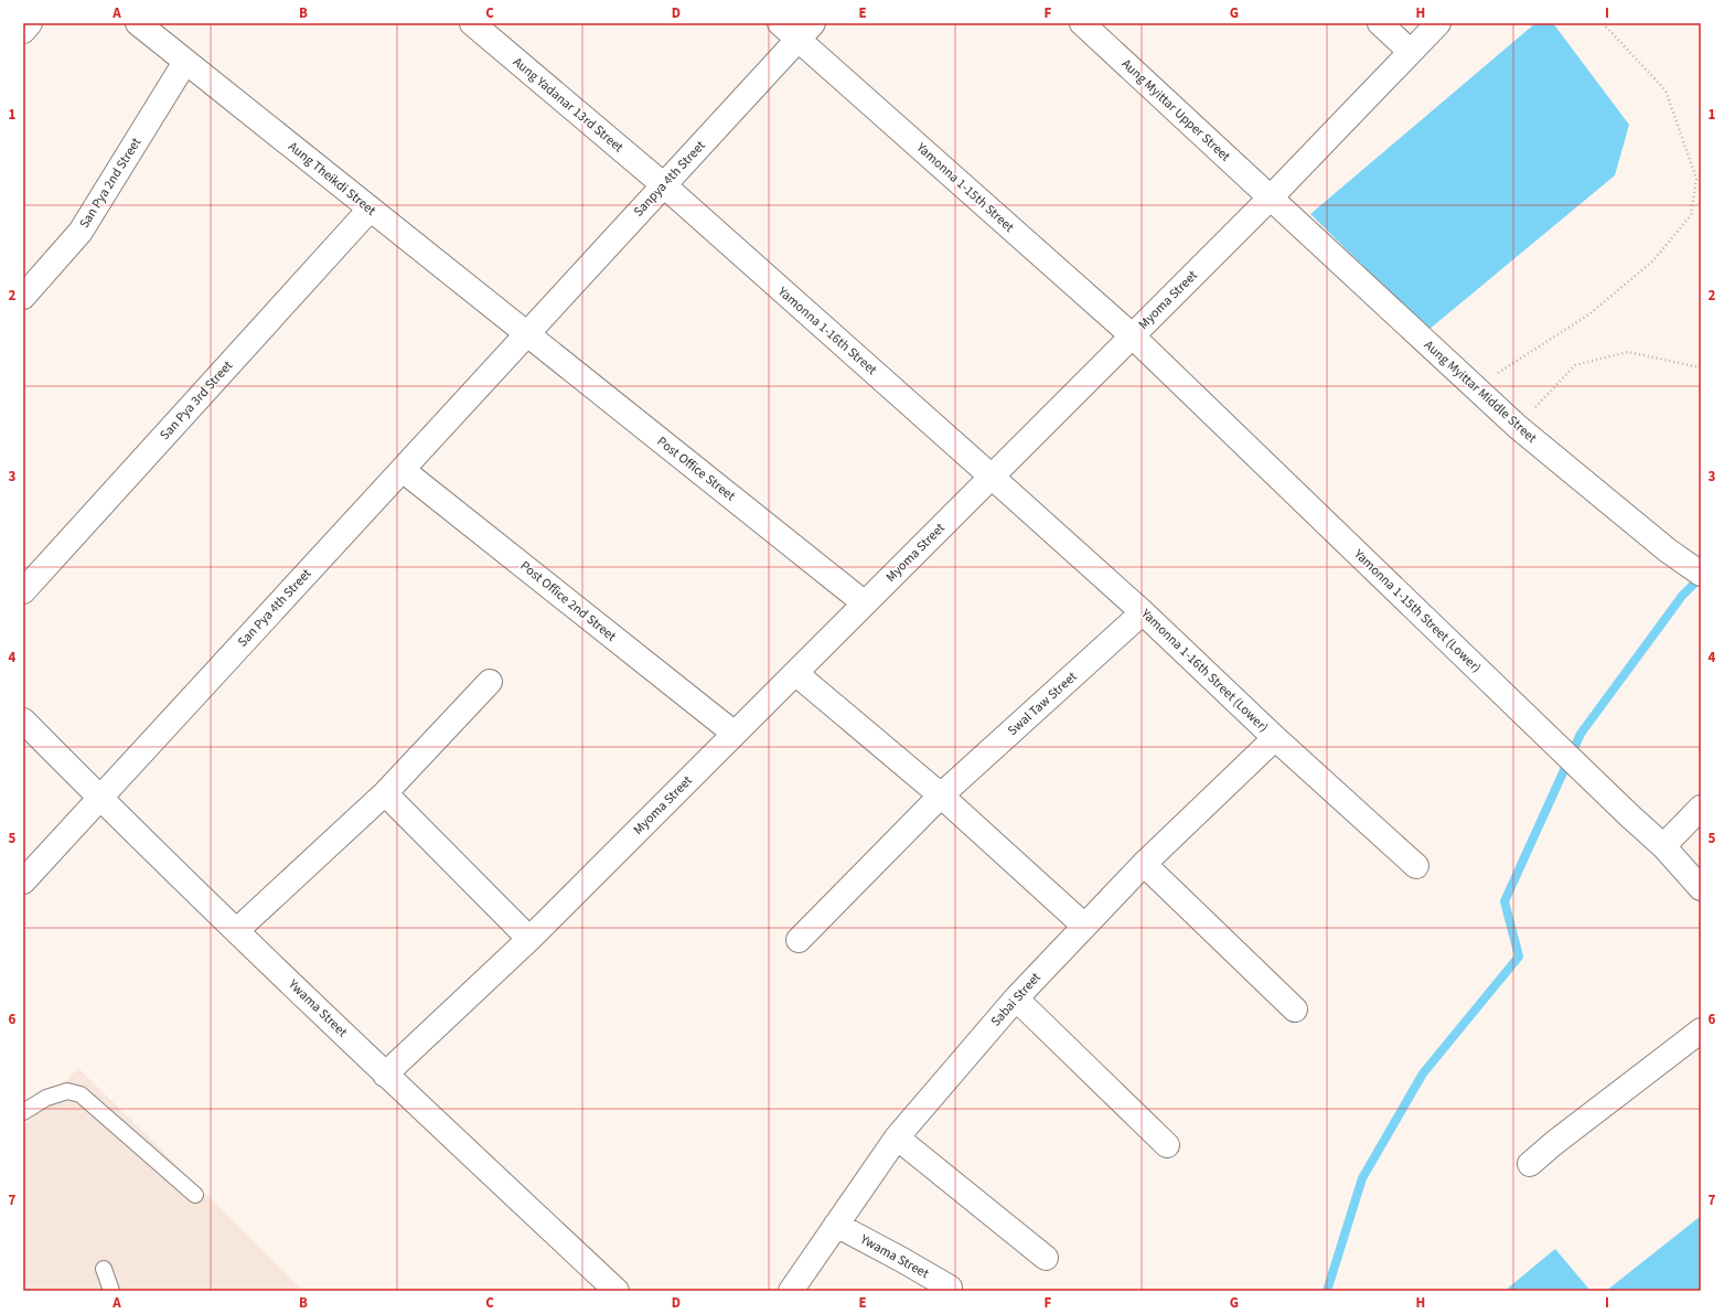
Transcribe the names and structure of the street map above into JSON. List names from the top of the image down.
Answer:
{
  "streets": {
    "street": [
      "Aung Yadanar 13rd Street",
      "Aung Myittar Upper Street",
      "Aung Theikdi Street",
      "Sanpya 4th Street",
      "San Pya 2nd Street",
      "Yamonna 1-15th Street",
      "Myoma Street",
      "Yamonna 1-16th Street",
      "Aung Myittar Middle Street",
      "San Pya 3rd Street",
      "Post Office Street",
      "Post Office 2nd Street",
      "San Pya 4th Street",
      "Yamonna 1-15th Street (Lower)",
      "Yamonna 1-16th Street (Lower)",
      "Swal Taw Street",
      "Sabai Street",
      "Ywama Street"
    ]
  },
  "crossings": [
    ["Aung Yadanar 13rd Street", "Sanpya 4th Street"],
    ["Aung Yadanar 13rd Street", "Yamonna 1-16th Street"],
    ["Aung Myittar Upper Street", "Myoma Street"],
    ["Aung Myittar Upper Street", "Aung Myittar Middle Street"],
    ["Aung Theikdi Street", "Sanpya 4th Street"],
    ["Aung Theikdi Street", "San Pya 2nd Street"],
    ["Aung Theikdi Street", "San Pya 3rd Street"],
    ["Aung Theikdi Street", "Post Office Street"],
    ["Aung Theikdi Street", "San Pya 4th Street"],
    ["Sanpya 4th Street", "Yamonna 1-15th Street"],
    ["Sanpya 4th Street", "Yamonna 1-16th Street"],
    ["Sanpya 4th Street", "Post Office Street"],
    ["Sanpya 4th Street", "San Pya 4th Street"],
    ["Yamonna 1-15th Street", "Myoma Street"],
    ["Yamonna 1-15th Street", "Yamonna 1-15th Street (Lower)"],
    ["Myoma Street", "Yamonna 1-16th Street"],
    ["Myoma Street", "Aung Myittar Middle Street"],
    ["Myoma Street", "Post Office Street"],
    ["Myoma Street", "Post Office 2nd Street"],
    ["Myoma Street", "Yamonna 1-15th Street (Lower)"],
    ["Myoma Street", "Yamonna 1-16th Street (Lower)"],
    ["Myoma Street", "Ywama Street"],
    ["Yamonna 1-16th Street", "Yamonna 1-16th Street (Lower)"],
    ["Post Office Street", "San Pya 4th Street"],
    ["Post Office 2nd Street", "San Pya 4th Street"],
    ["San Pya 4th Street", "Ywama Street"],
    ["Yamonna 1-16th Street (Lower)", "Swal Taw Street"],
    ["Yamonna 1-16th Street (Lower)", "Sabai Street"],
    ["Sabai Street", "Ywama Street"]
  ],
  "grid": {
    "columns": [
      "A",
      "B",
      "C",
      "D",
      "E",
      "F",
      "G",
      "H",
      "I"
    ],
    "rows": [
      "1",
      "2",
      "3",
      "4",
      "5",
      "6",
      "7"
    ]
  }
}
